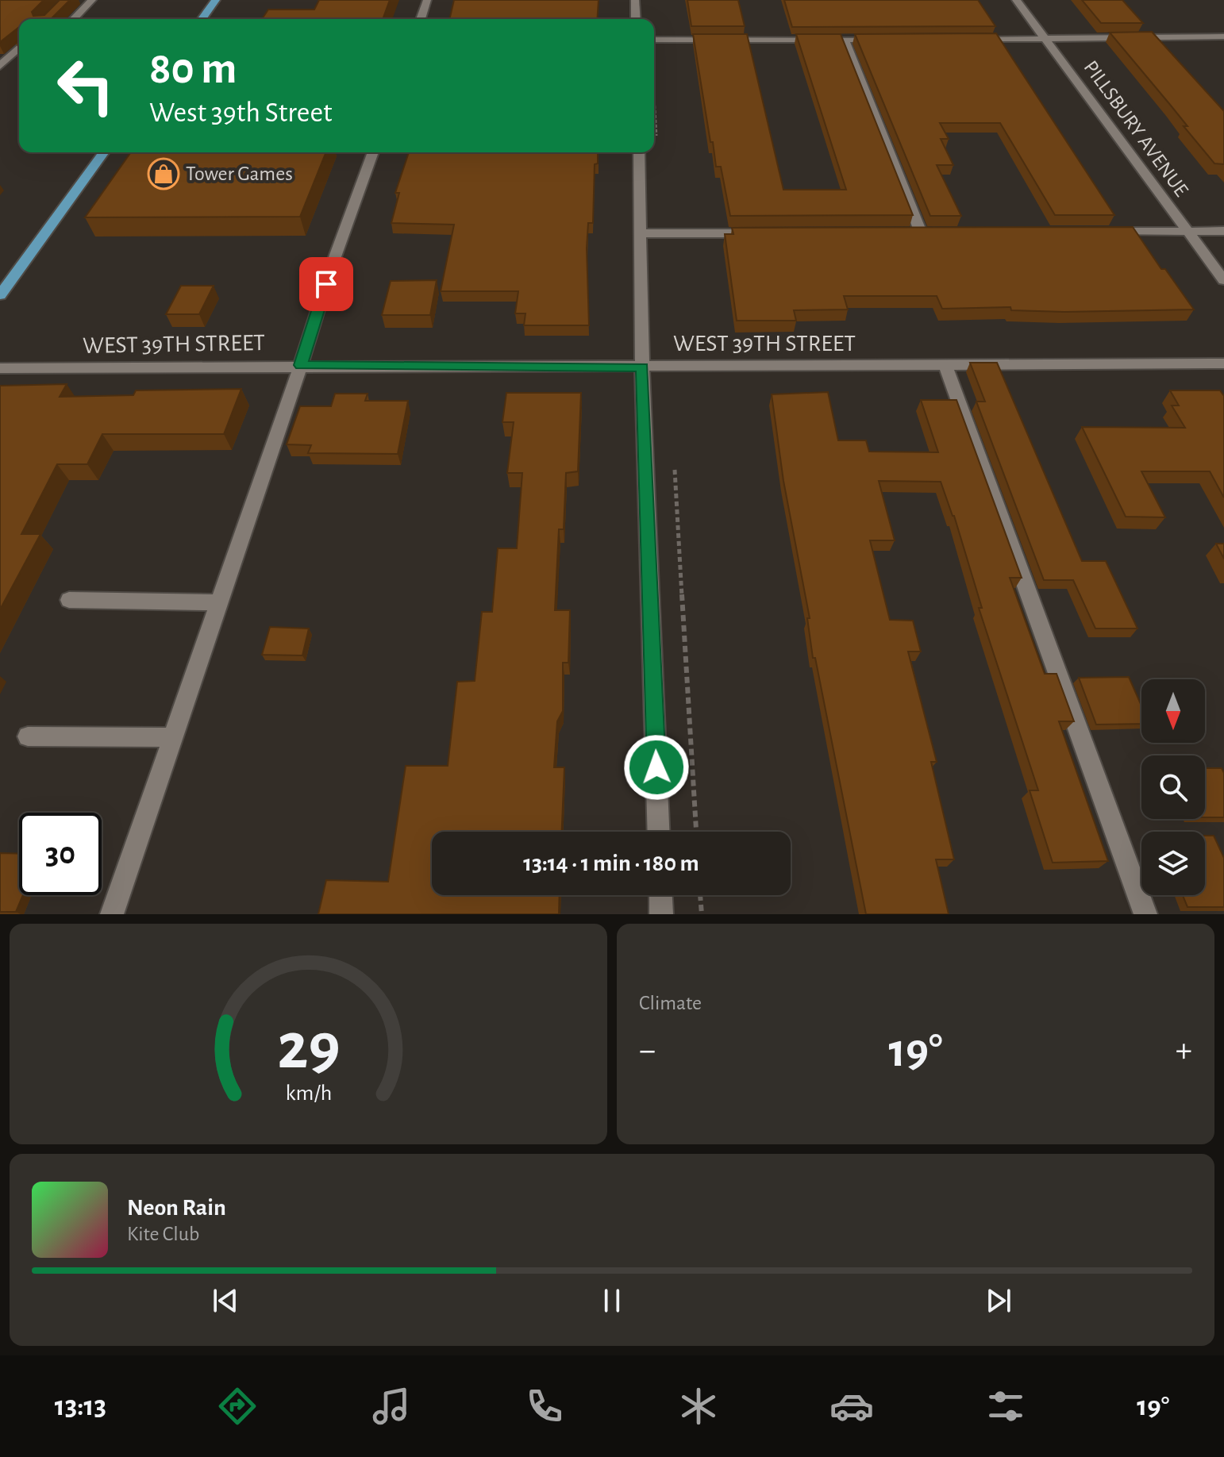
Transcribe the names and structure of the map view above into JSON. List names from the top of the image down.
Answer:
{
  "streets": {
    "street": ["PILLSBURY AVENUE", "WEST 39TH STREET"]
  },
  "places": {
    "shop": ["Tower Games"]
  },
  "north": "bottom",
  "page": {
    "turn": ["80 m", "West 39th Street"],
    "limit": "30",
    "trip": "13:14 · 1 min · 180 m",
    "tile": "Climate",
    "heat": ["−", "19°", "+"],
    "song": ["Neon Rain", "Kite Club"],
    "tabs": ["13:13", "19°"],
    "gauge": ["29", "km/h"]
  }
}
